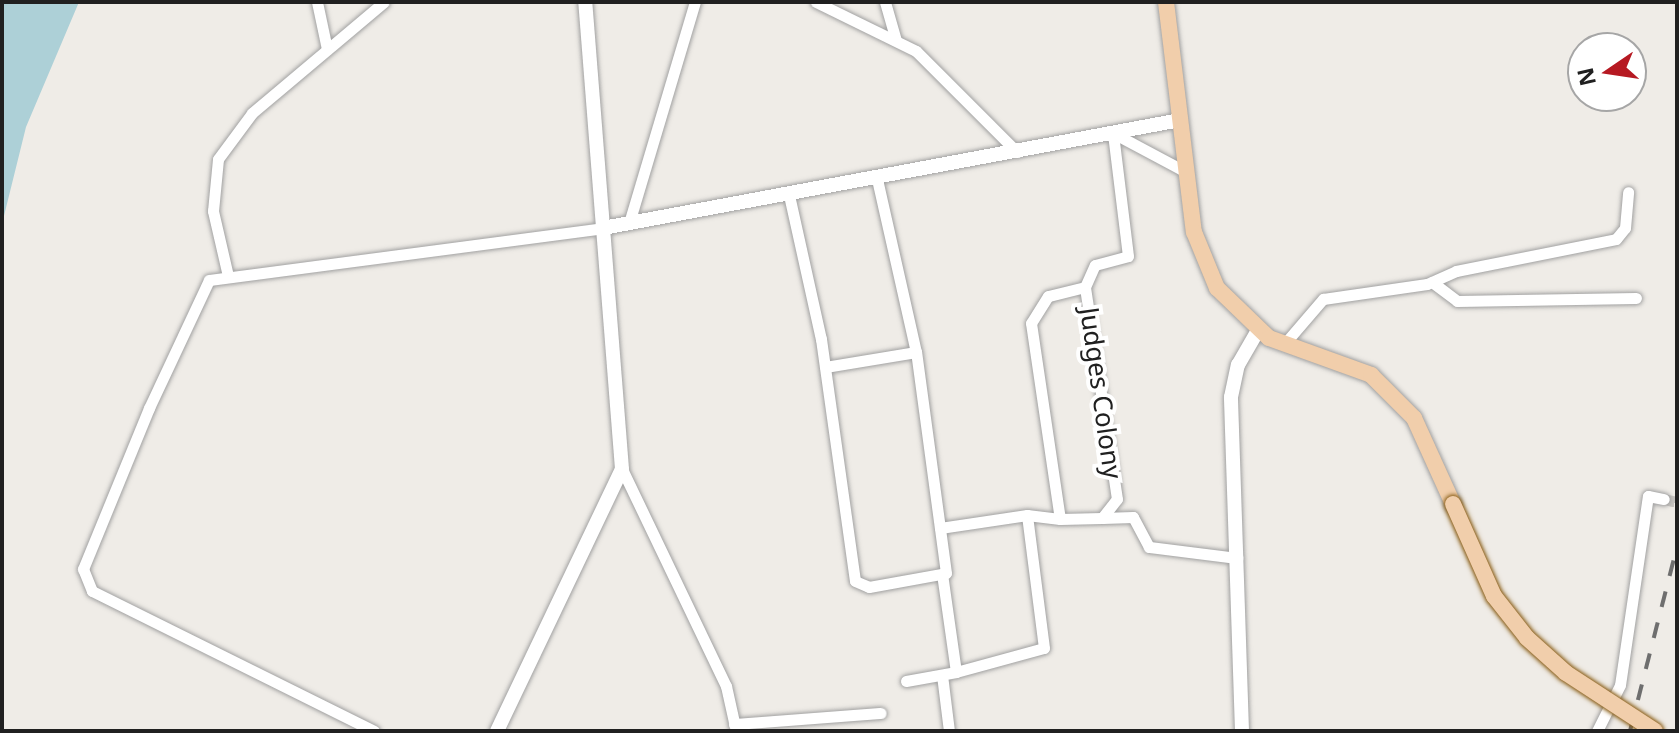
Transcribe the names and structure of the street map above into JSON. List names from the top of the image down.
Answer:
{
  "streets": {
    "street": ["Judges Colony"]
  },
  "north": "left"
}
